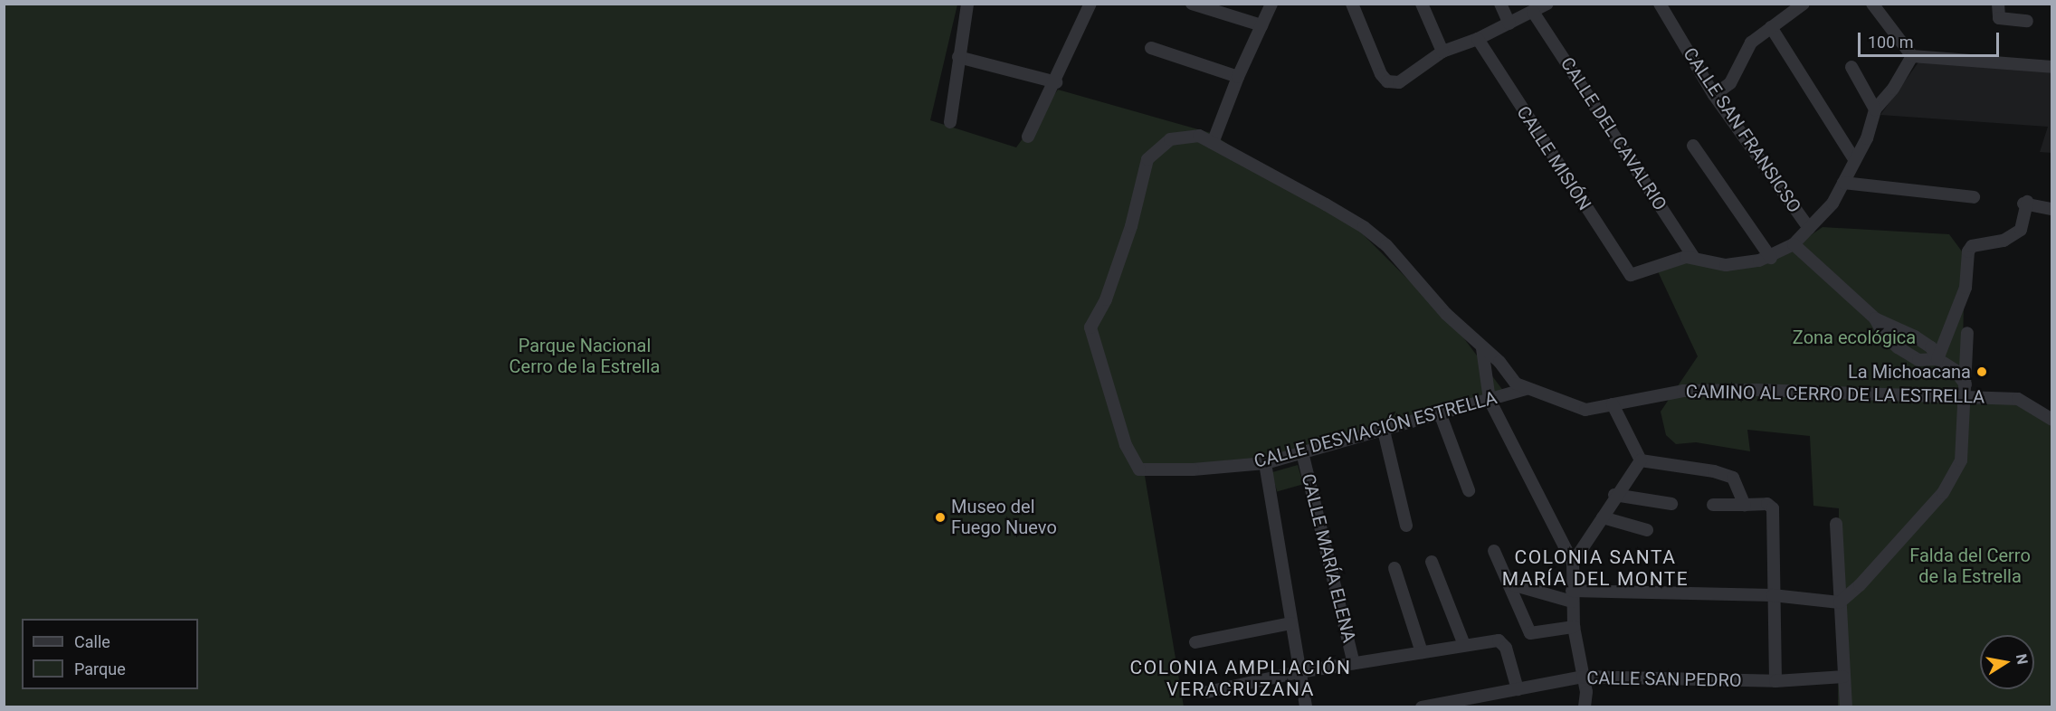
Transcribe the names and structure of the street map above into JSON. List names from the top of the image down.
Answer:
{
  "streets": {
    "street": [
      "CALLE SAN FRANSICSO",
      "CALLE DEL CAVALRIO",
      "CALLE MISIÓN",
      "CAMINO AL CERRO DE LA ESTRELLA",
      "CALLE DESVIACIÓN ESTRELLA",
      "CALLE MARÍA ELENA",
      "CALLE SAN PEDRO"
    ]
  },
  "crossings": [
    ["CALLE DEL CAVALRIO", "CALLE MISIÓN"],
    ["CAMINO AL CERRO DE LA ESTRELLA", "CALLE DESVIACIÓN ESTRELLA"],
    ["CALLE DESVIACIÓN ESTRELLA", "CALLE MARÍA ELENA"]
  ],
  "districts": ["COLONIA SANTA MARÍA DEL MONTE", "COLONIA AMPLIACIÓN VERACRUZANA"],
  "parks": ["Zona ecológica", "Parque Nacional Cerro de la Estrella", "Falda del Cerro de la Estrella"],
  "places": ["La Michoacana", "Museo del Fuego Nuevo"],
  "legend": ["Calle", "Parque"],
  "scale_bar": "100 m",
  "north": "right"
}
